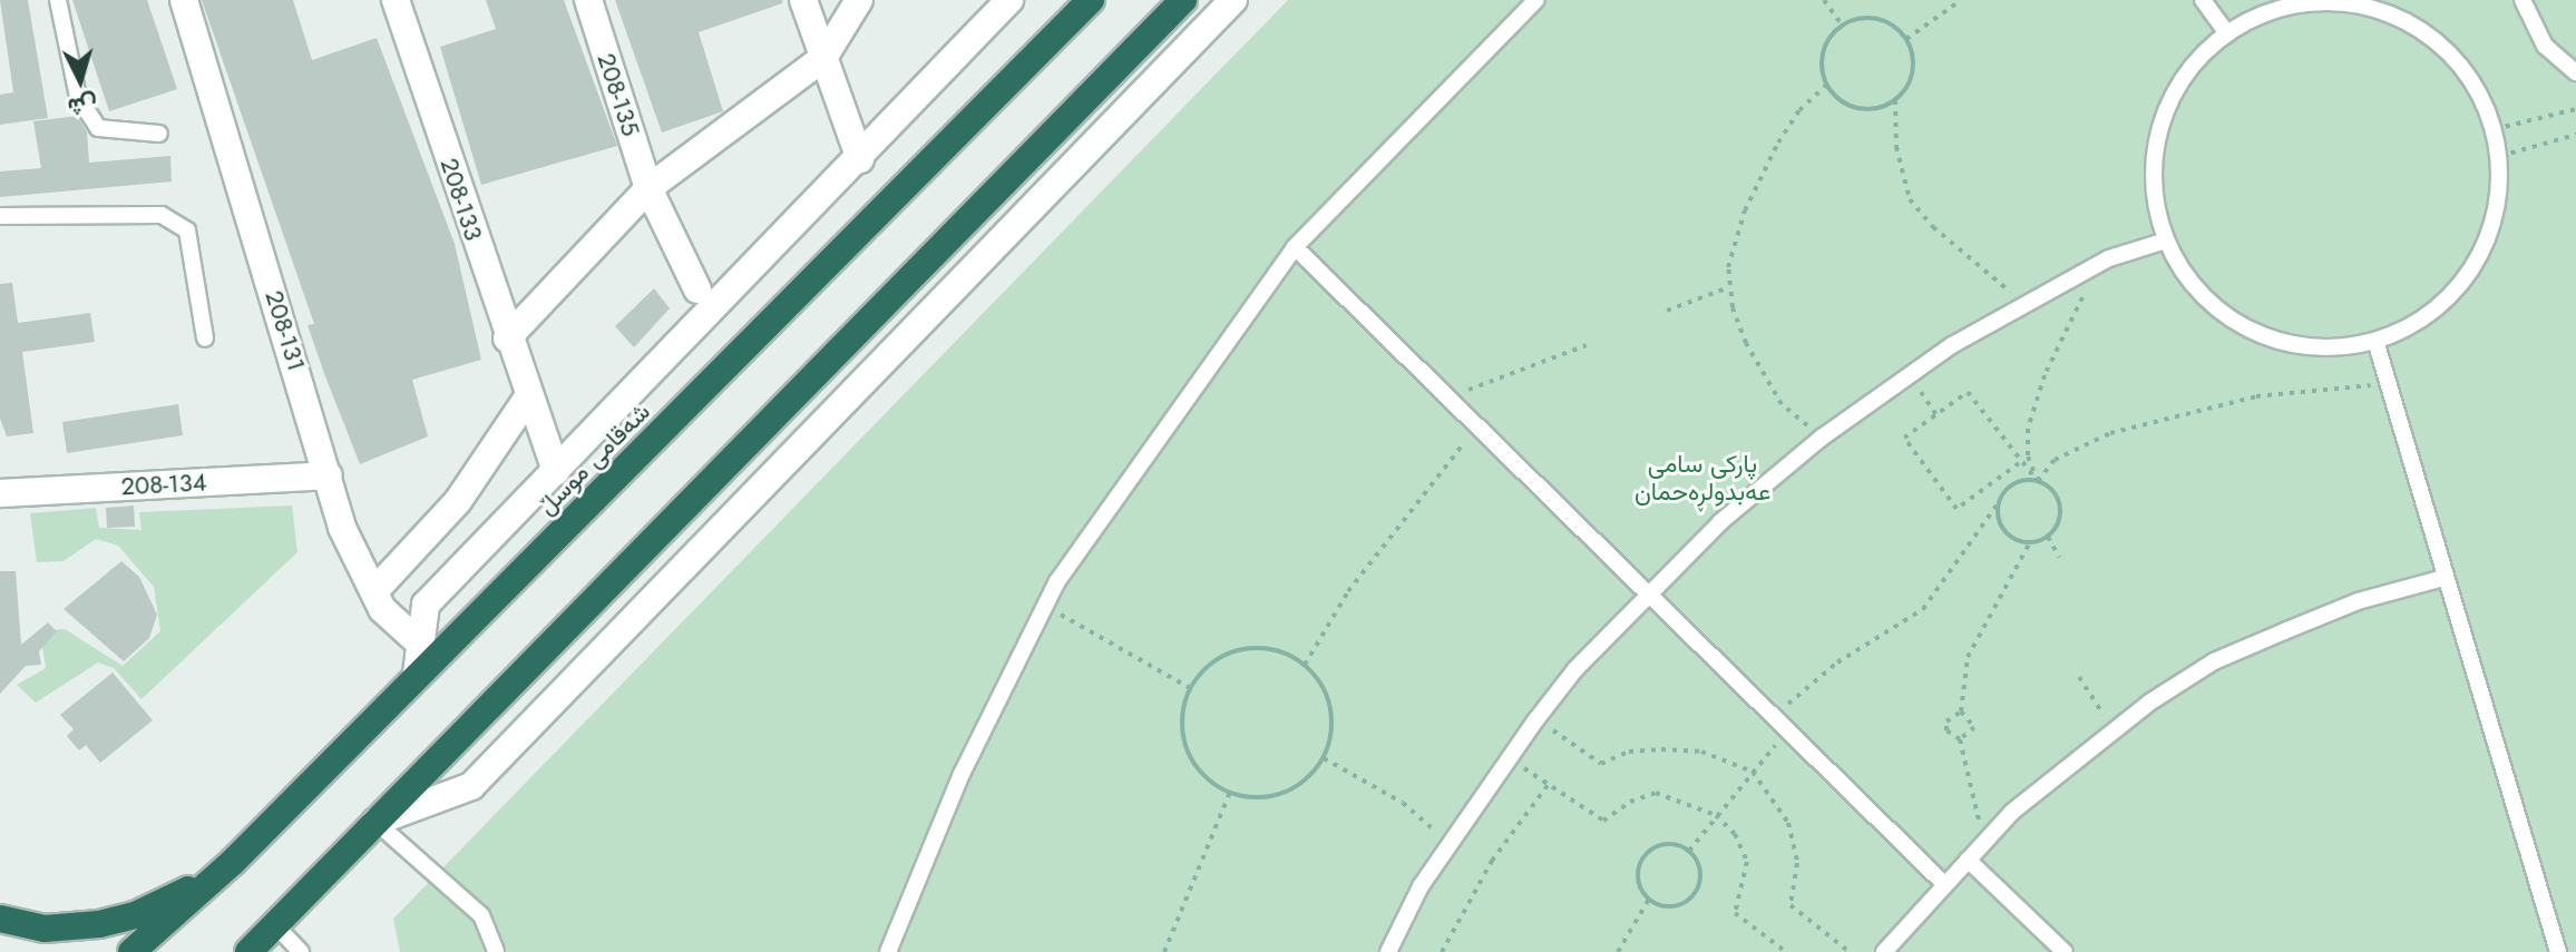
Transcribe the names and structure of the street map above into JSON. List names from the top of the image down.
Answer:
{
  "streets": {
    "highway": ["شەقامی موسڵ"],
    "street": [
      "208-135",
      "208-133",
      "208-131",
      "208-134"
    ]
  },
  "crossings": [
    ["208-131", "208-134"]
  ],
  "parks": ["پارکی سامی عەبدولڕەحمان"],
  "north": "bottom"
}
